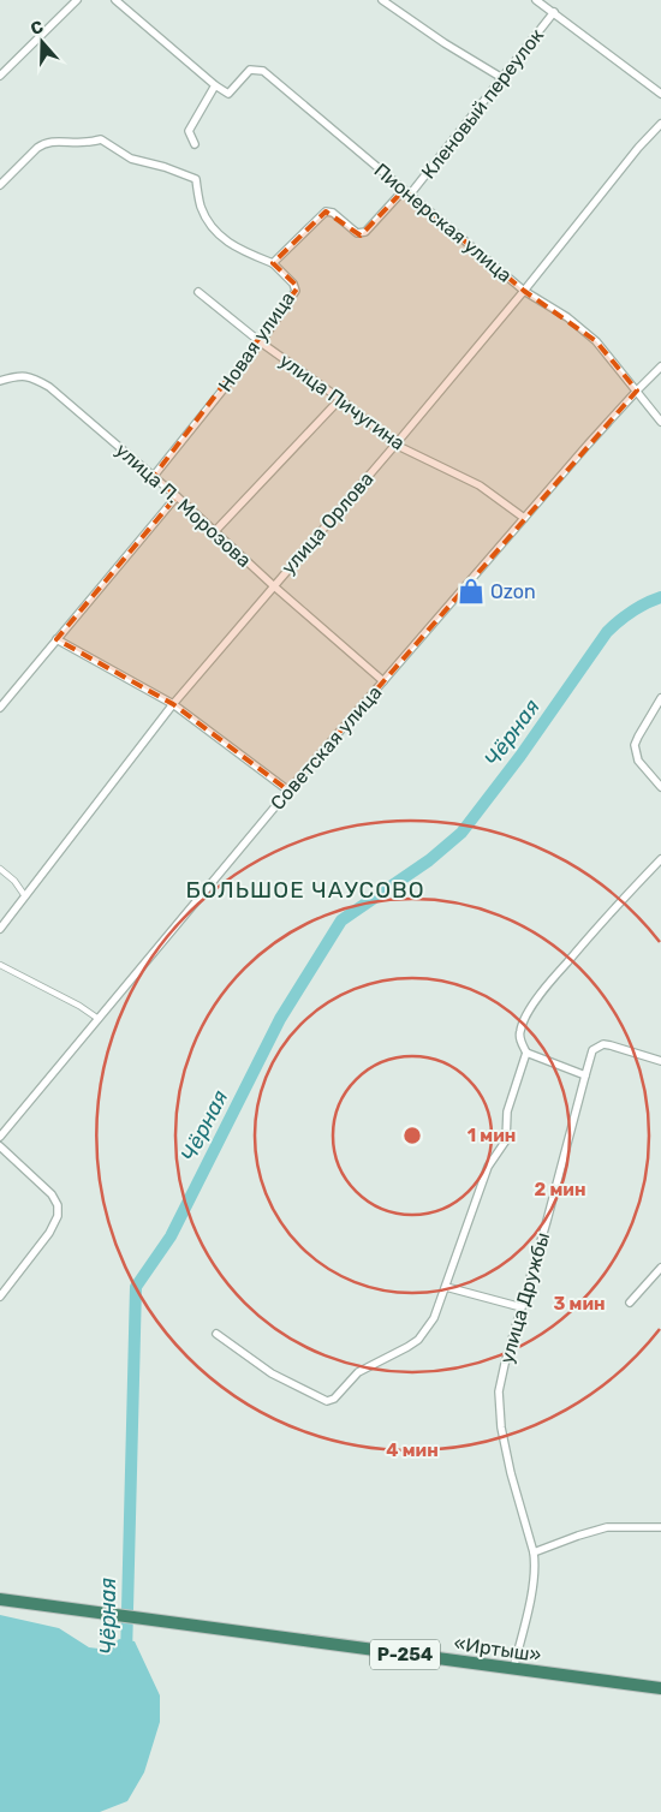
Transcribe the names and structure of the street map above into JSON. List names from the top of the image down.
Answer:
{
  "streets": {
    "highway": ["«Иртыш»", "Р-254"],
    "street": [
      "Кленовый переулок",
      "Пионерская улица",
      "Новая улица",
      "улица Пичугина",
      "улица П. Морозова",
      "улица Орлова",
      "Советская улица",
      "улица Дружбы"
    ]
  },
  "crossings": [
    ["Кленовый переулок", "Пионерская улица"],
    ["Кленовый переулок", "Новая улица"],
    ["Пионерская улица", "Новая улица"],
    ["Пионерская улица", "улица Орлова"],
    ["Пионерская улица", "Советская улица"],
    ["Новая улица", "улица Пичугина"],
    ["Новая улица", "улица П. Морозова"],
    ["улица Пичугина", "улица Орлова"],
    ["улица Пичугина", "Советская улица"],
    ["улица П. Морозова", "улица Орлова"],
    ["улица П. Морозова", "Советская улица"],
    ["улица Дружбы", "«Иртыш»"]
  ],
  "districts": ["БОЛЬШОЕ ЧАУСОВО"],
  "water": ["Чёрная"],
  "places": {
    "shop": ["Ozon"]
  },
  "north": "top",
  "rings": [
    "1 мин",
    "2 мин",
    "3 мин",
    "4 мин"
  ]
}
